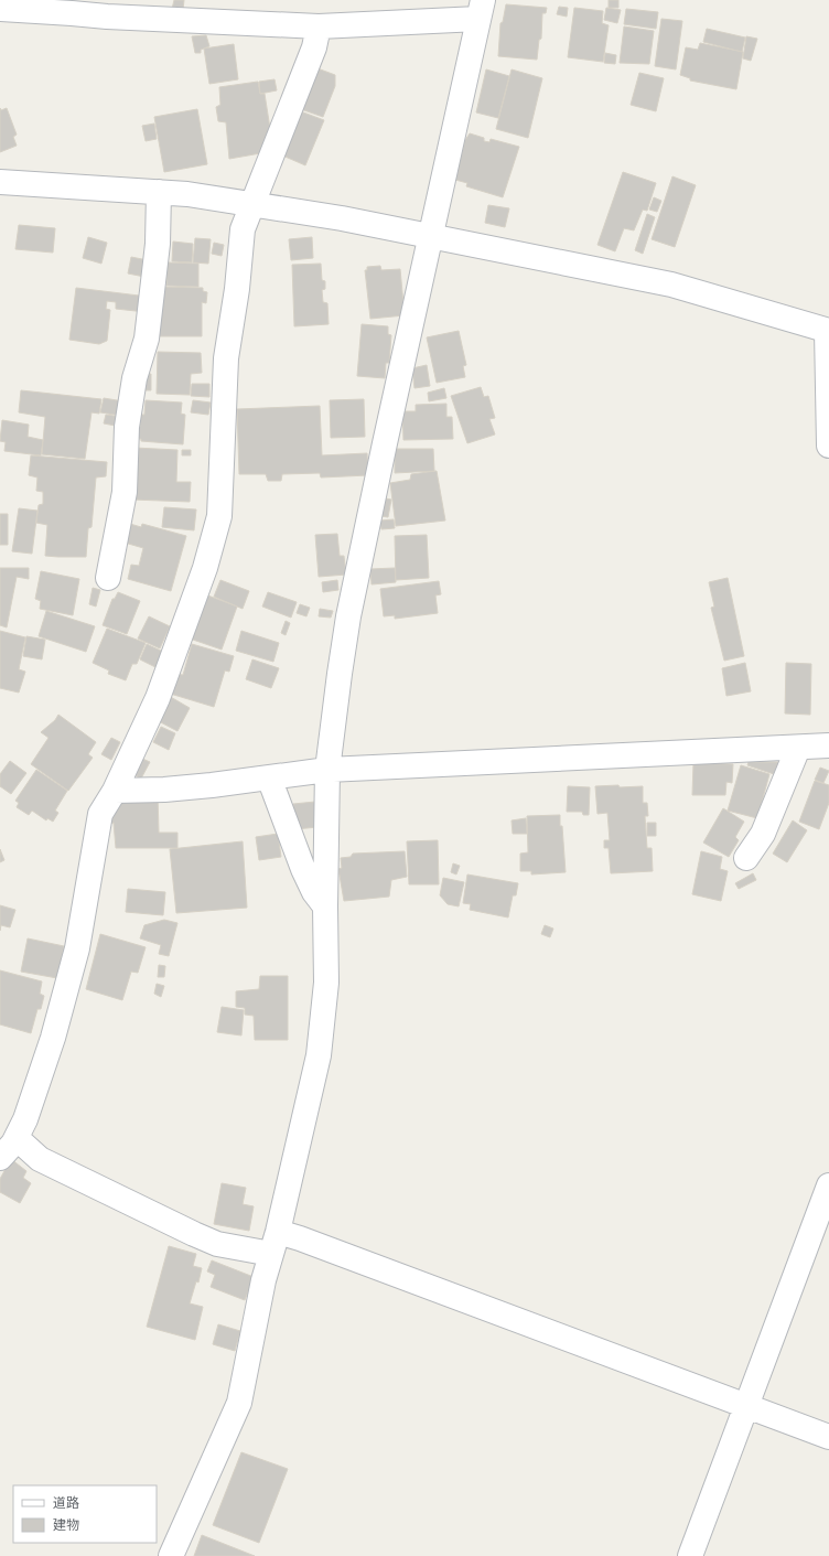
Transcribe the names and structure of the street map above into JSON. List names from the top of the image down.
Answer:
{
  "legend": ["道路", "建物"]
}
